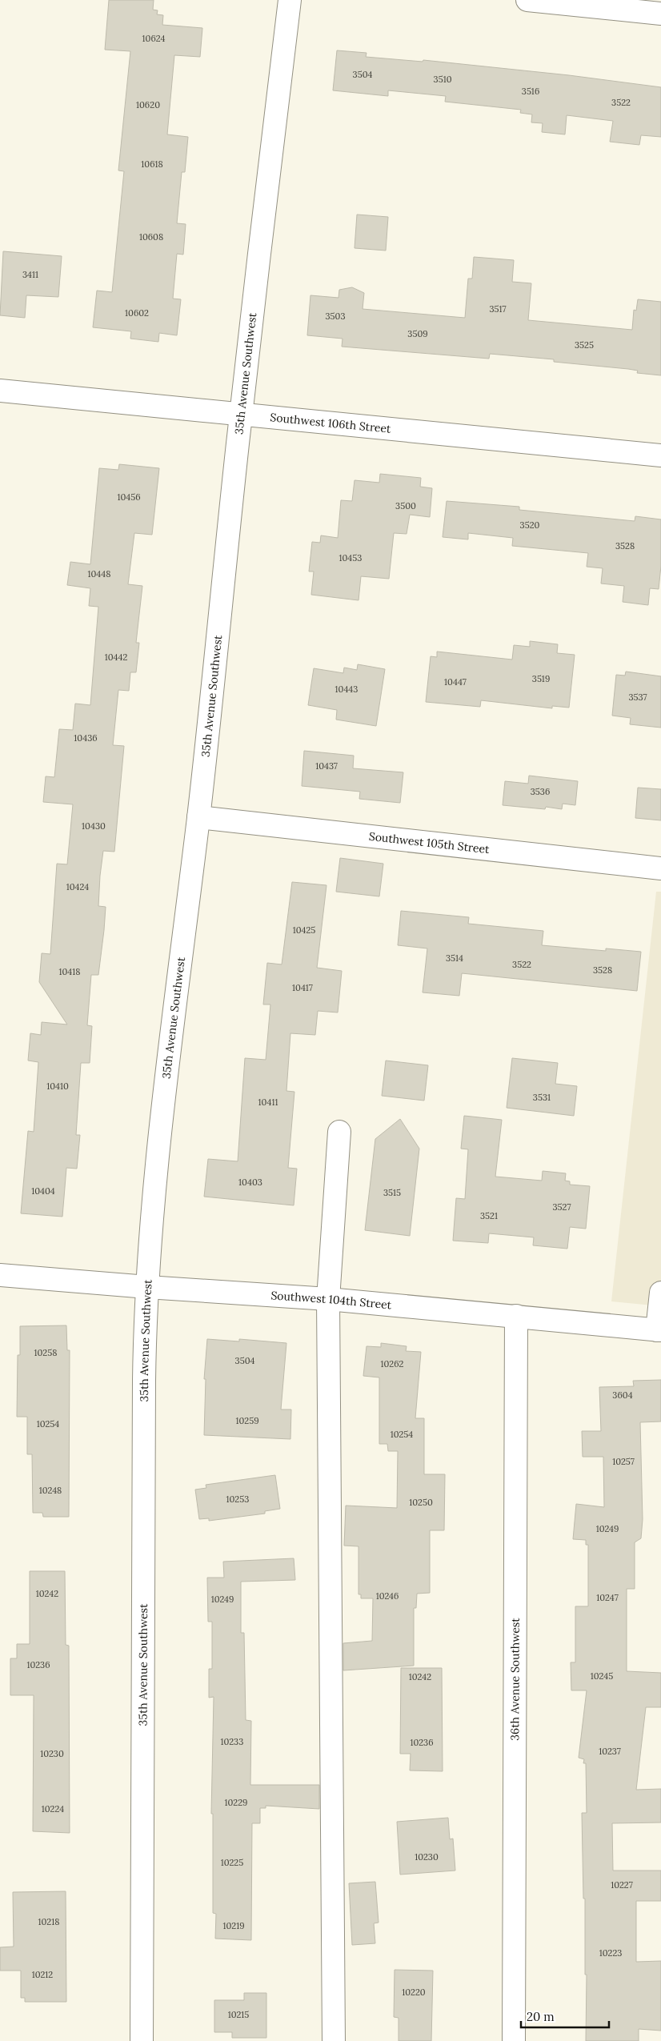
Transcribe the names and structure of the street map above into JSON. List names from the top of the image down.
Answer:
{
  "streets": {
    "street": [
      "35th Avenue Southwest",
      "Southwest 106th Street",
      "Southwest 105th Street",
      "Southwest 104th Street",
      "36th Avenue Southwest"
    ]
  },
  "crossings": [
    ["35th Avenue Southwest", "Southwest 106th Street"],
    ["35th Avenue Southwest", "Southwest 105th Street"],
    ["35th Avenue Southwest", "Southwest 104th Street"],
    ["Southwest 104th Street", "36th Avenue Southwest"]
  ],
  "house_numbers": [
    "10624",
    "3504",
    "3510",
    "3516",
    "3522",
    "10620",
    "10618",
    "10608",
    "3411",
    "3517",
    "10602",
    "3503",
    "3509",
    "3525",
    "10456",
    "3500",
    "3520",
    "3528",
    "10453",
    "10448",
    "10442",
    "3519",
    "10447",
    "10443",
    "3537",
    "10436",
    "10437",
    "3536",
    "10430",
    "10424",
    "10425",
    "3514",
    "3522",
    "3528",
    "10418",
    "10417",
    "10410",
    "3531",
    "10411",
    "10403",
    "10404",
    "3515",
    "3527",
    "3521",
    "10258",
    "3504",
    "10262",
    "3604",
    "10259",
    "10254",
    "10254",
    "10257",
    "10248",
    "10253",
    "10250",
    "10249",
    "10242",
    "10246",
    "10247",
    "10249",
    "10236",
    "10245",
    "10242",
    "10233",
    "10236",
    "10237",
    "10230",
    "10229",
    "10224",
    "10230",
    "10225",
    "10227",
    "10218",
    "10219",
    "10223",
    "10212",
    "10220",
    "10215"
  ],
  "scale_bar": "20 m"
}
